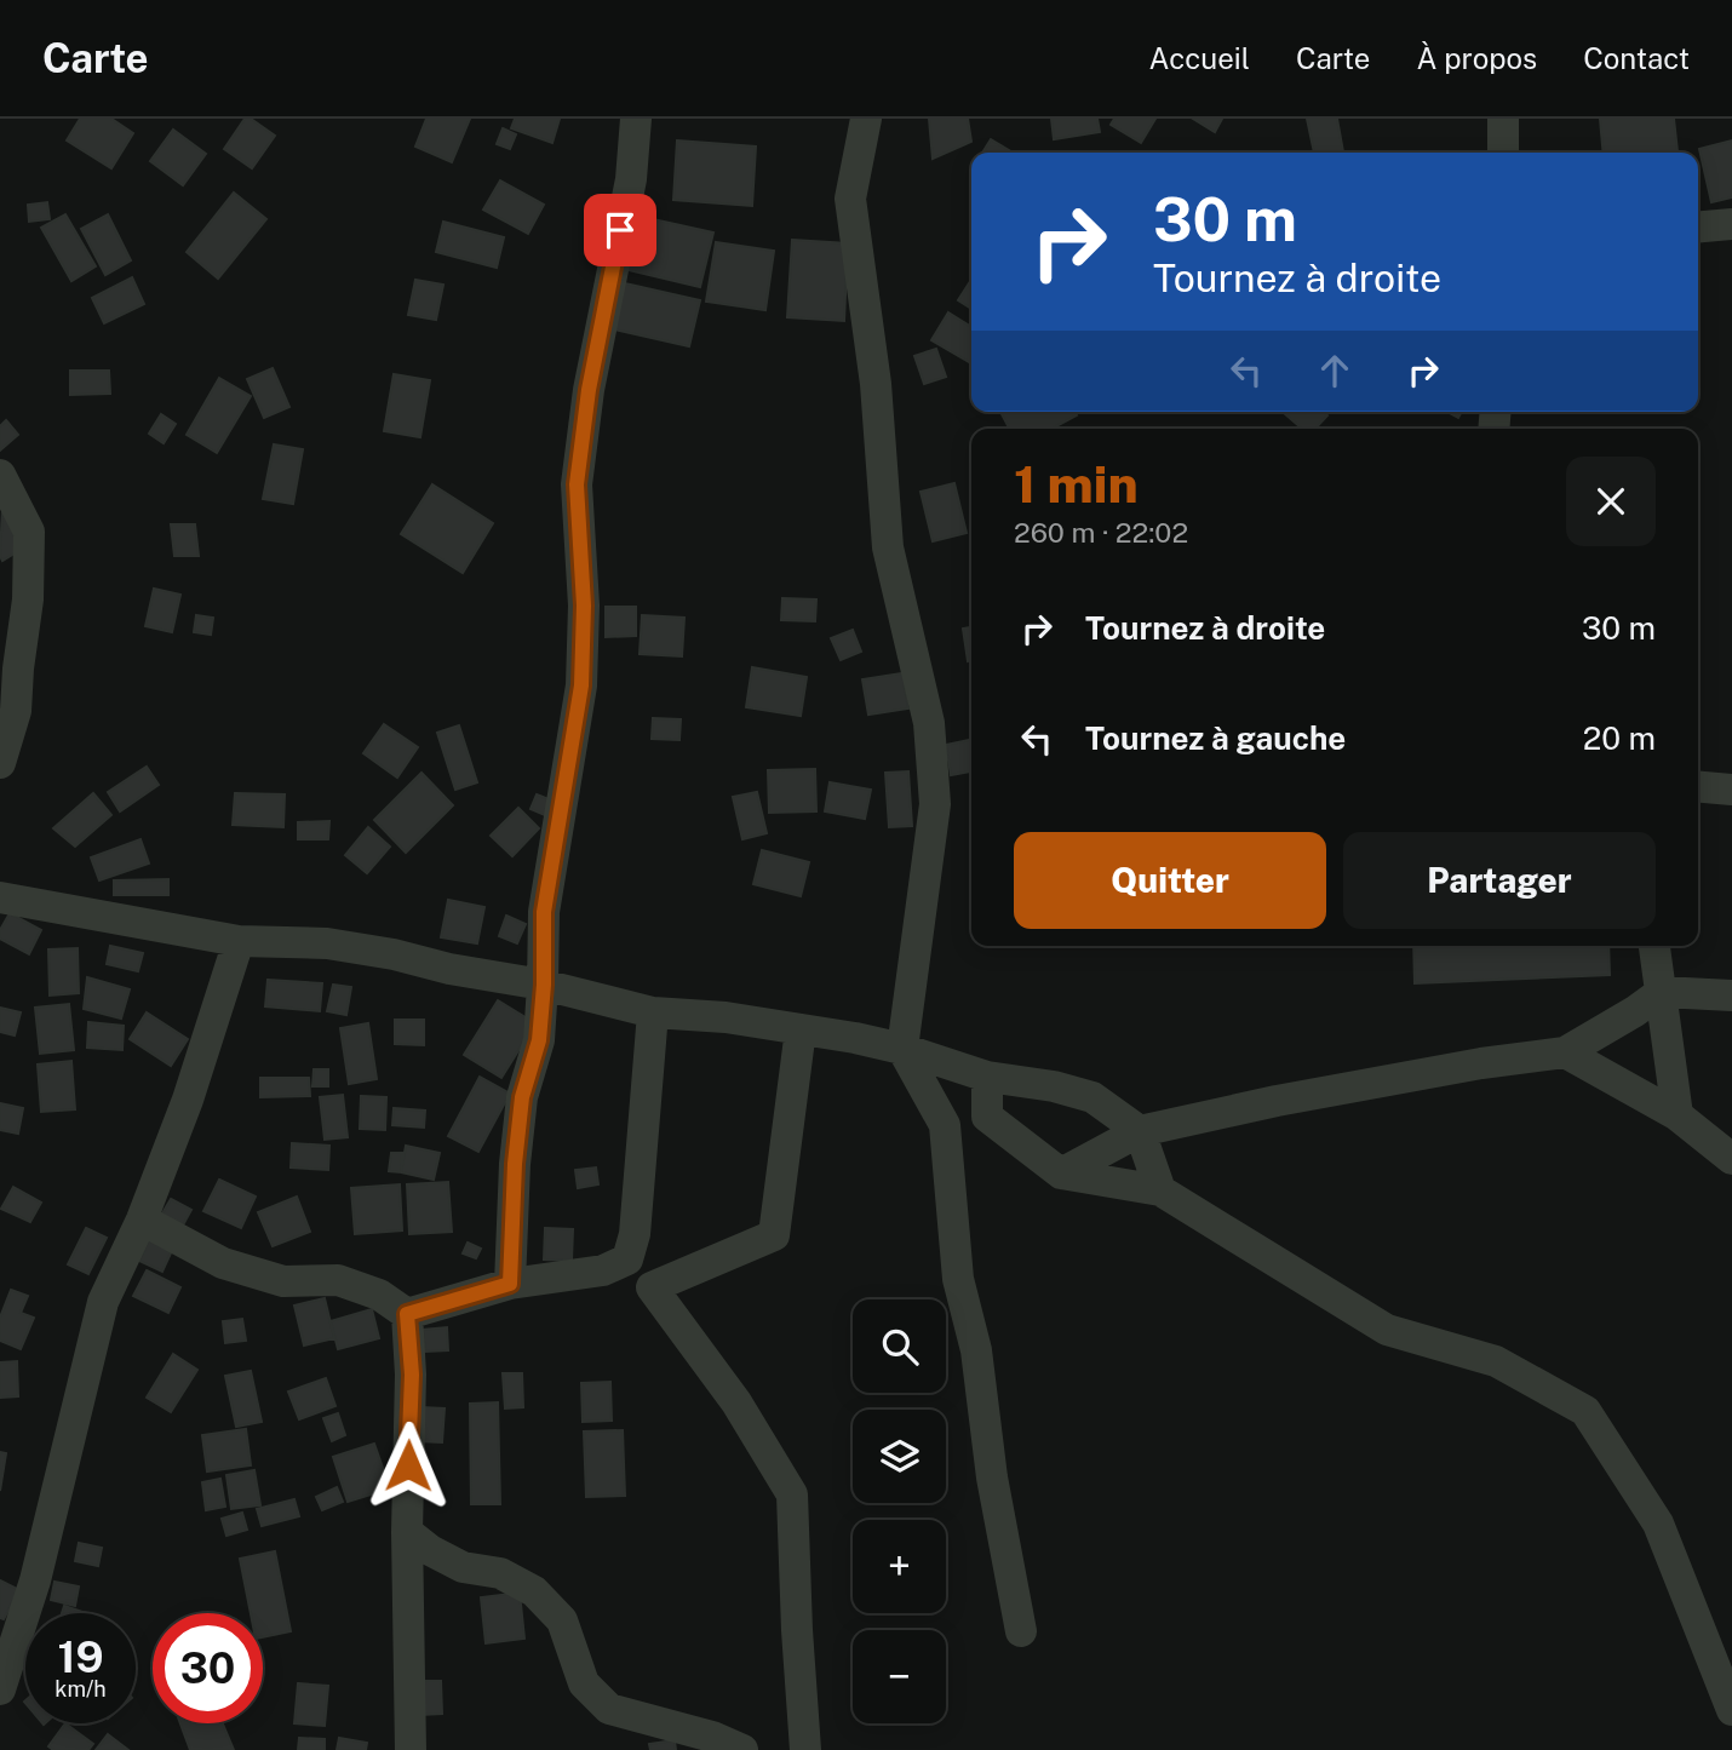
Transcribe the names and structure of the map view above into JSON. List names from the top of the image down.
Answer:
{
  "page": {
    "header": "Carte",
    "nav": [
      "Accueil",
      "Carte",
      "À propos",
      "Contact"
    ],
    "turn": ["30 m", "Tournez à droite"],
    "heading": ["1 min", "260 m · 22:02"],
    "list": [
      {
        "name": "Tournez à droite",
        "value": "30 m"
      },
      {
        "name": "Tournez à gauche",
        "value": "20 m"
      }
    ],
    "buttons": ["Quitter", "Partager"],
    "map_buttons": ["+", "−"],
    "speed": "19 km/h",
    "limit": "30"
  }
}
